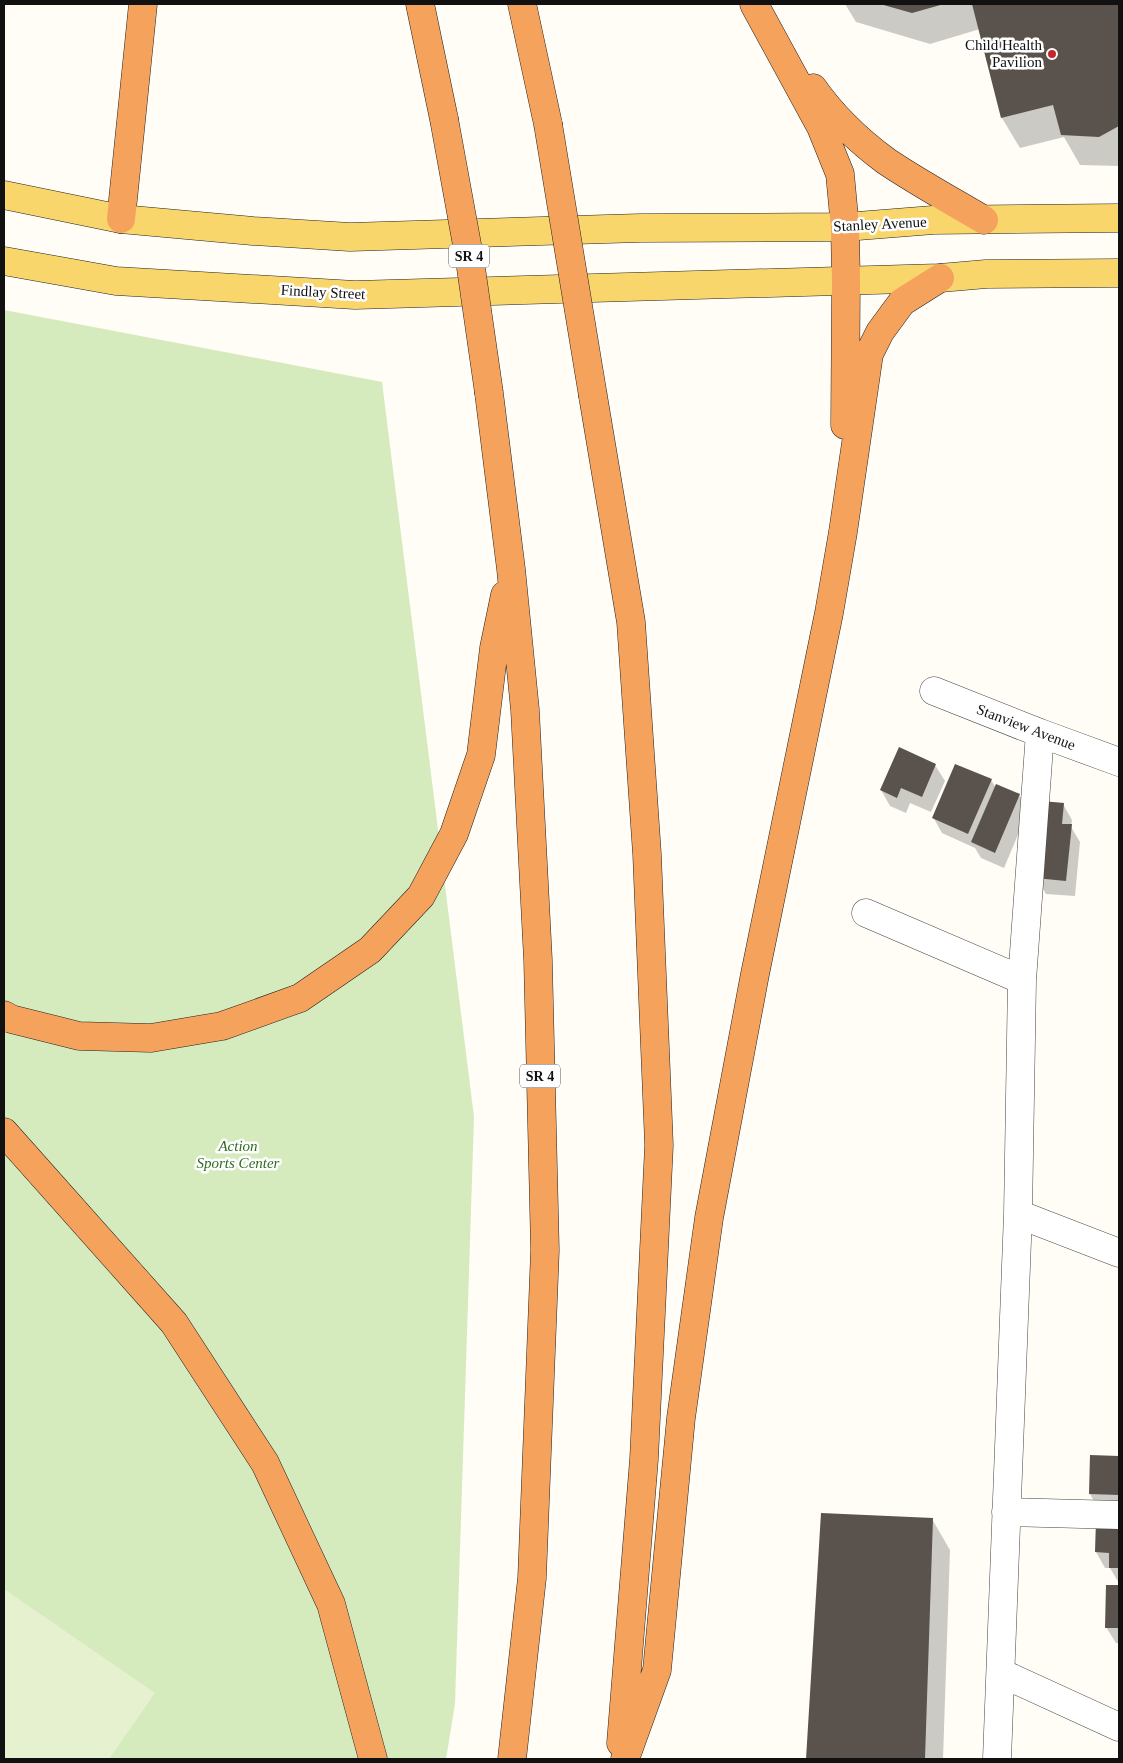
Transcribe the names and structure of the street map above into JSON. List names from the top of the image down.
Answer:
{
  "streets": {
    "highway": ["SR 4"],
    "main road": ["Stanley Avenue", "Findlay Street"],
    "street": ["Stanview Avenue"]
  },
  "parks": ["Action Sports Center"],
  "places": ["Child Health Pavilion"]
}
